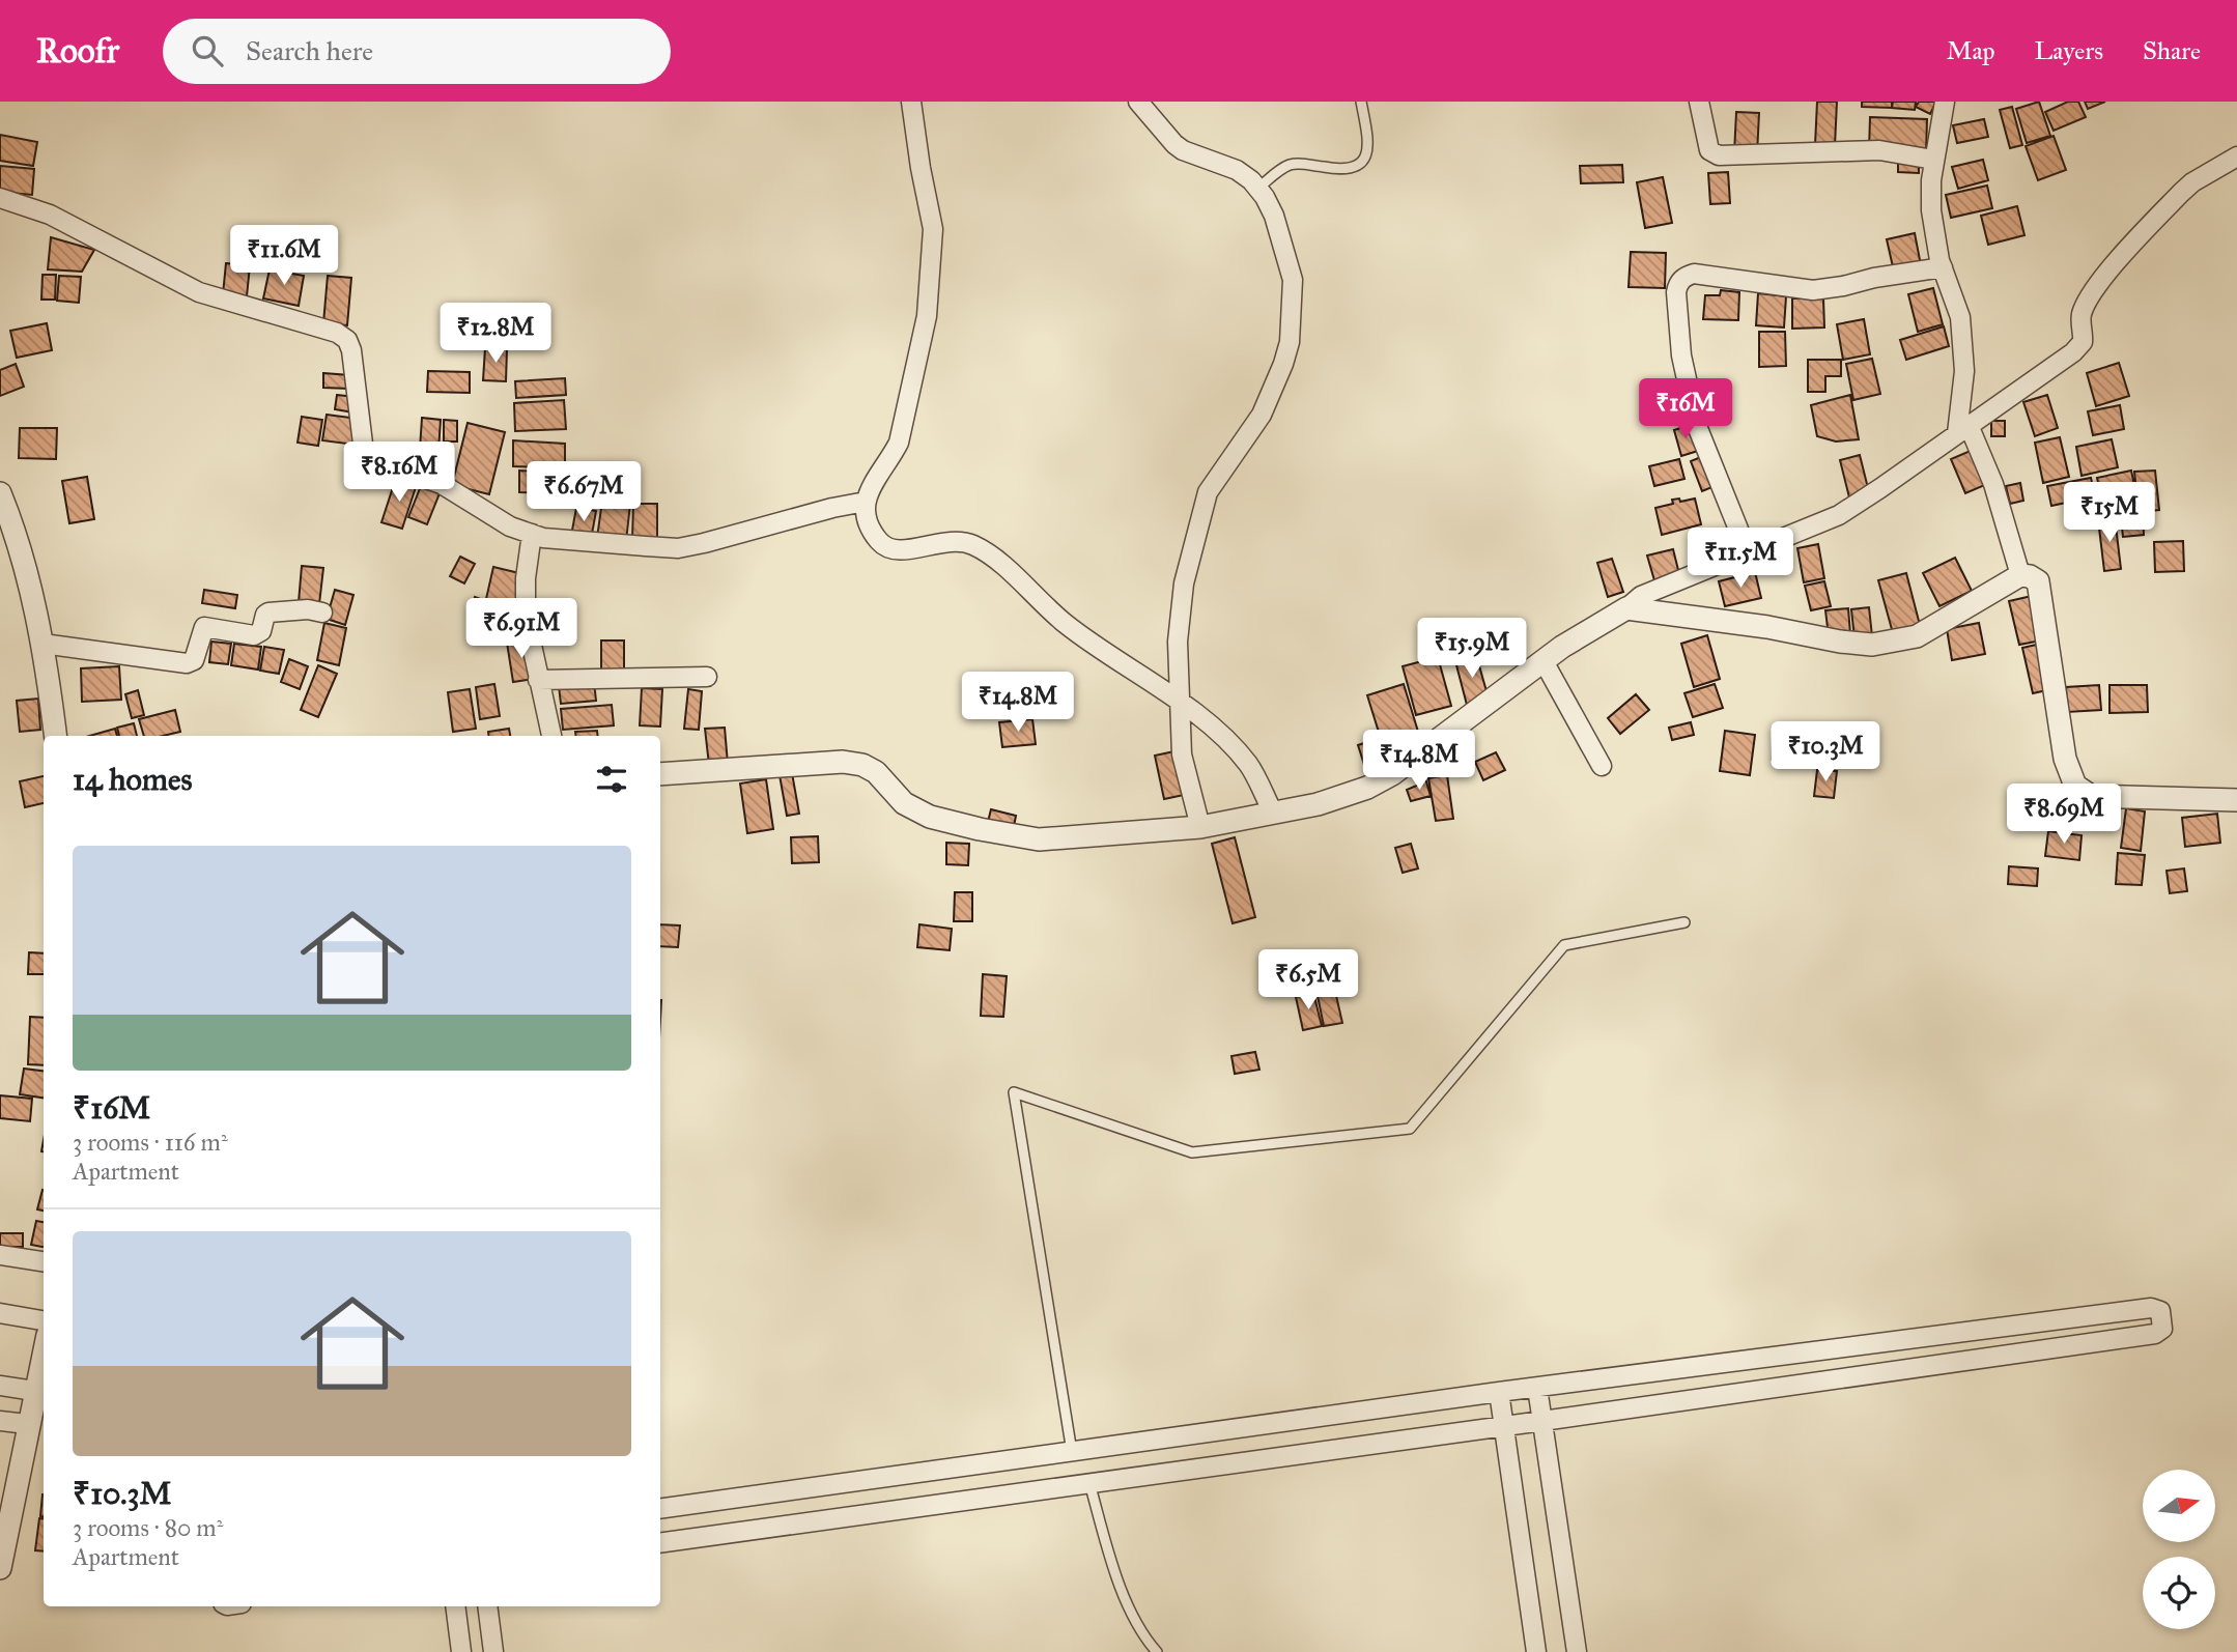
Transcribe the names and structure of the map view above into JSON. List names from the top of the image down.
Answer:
{
  "north": "right",
  "page": {
    "header": "Roofr",
    "search": "Search here",
    "nav": ["Map", "Layers", "Share"],
    "price": [
      "₹11.6M",
      "₹12.8M",
      "₹16M",
      "₹8.16M",
      "₹6.67M",
      "₹15M",
      "₹11.5M",
      "₹6.91M",
      "₹15.9M",
      "₹14.8M",
      "₹10.3M",
      "₹14.8M",
      "₹8.69M",
      "₹6.5M"
    ],
    "heading": "14 homes",
    "list": [
      {
        "name": "₹16M",
        "note": "3 rooms · 116 m² · Apartment"
      },
      {
        "name": "₹10.3M",
        "note": "3 rooms · 80 m² · Apartment"
      }
    ]
  }
}
